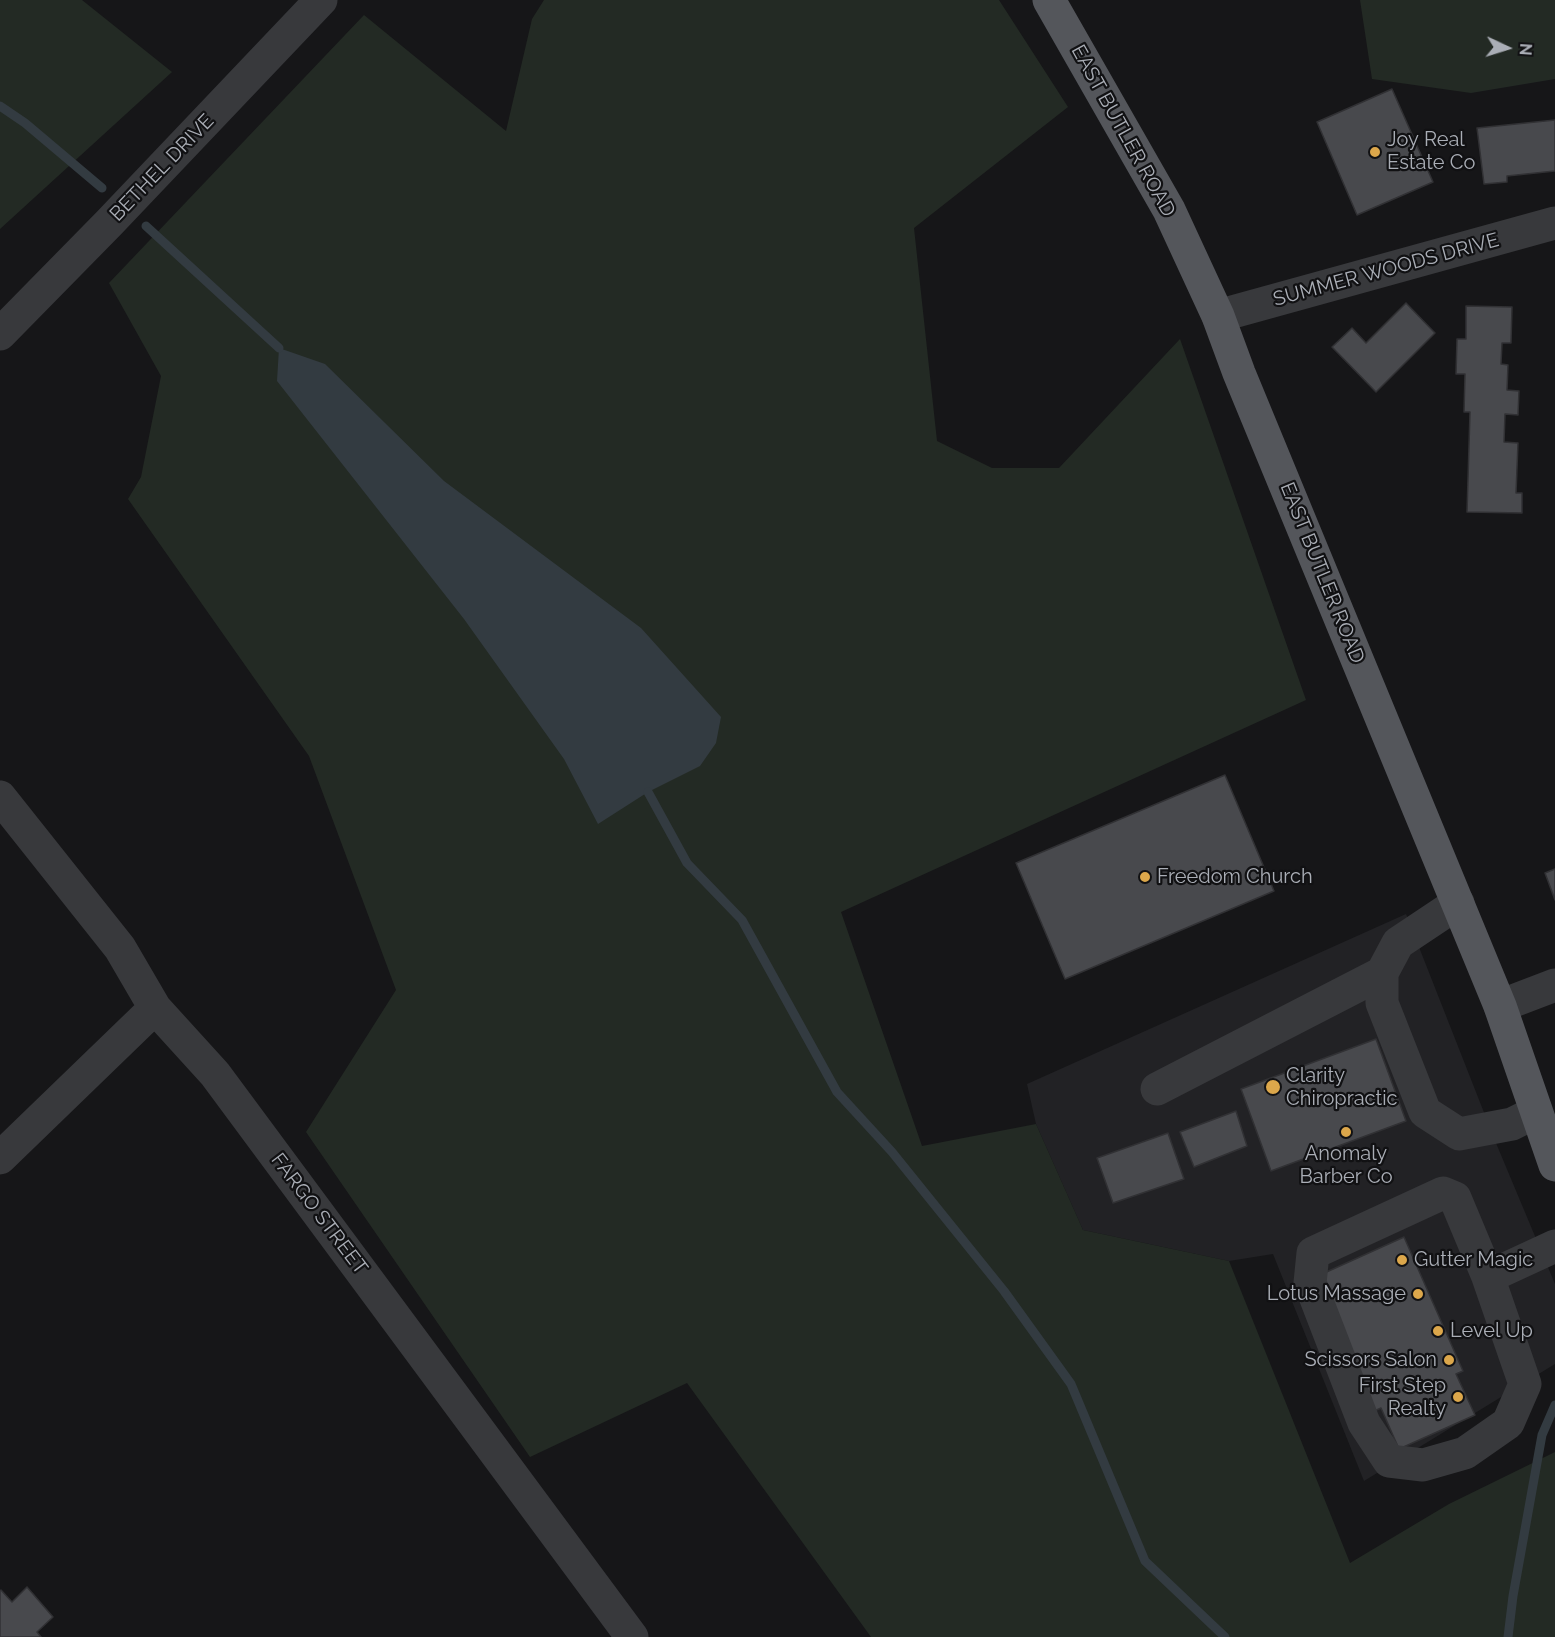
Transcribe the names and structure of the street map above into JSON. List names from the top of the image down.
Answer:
{
  "streets": {
    "main road": ["EAST BUTLER ROAD"],
    "street": ["BETHEL DRIVE", "SUMMER WOODS DRIVE", "FARGO STREET"]
  },
  "crossings": [
    ["EAST BUTLER ROAD", "SUMMER WOODS DRIVE"]
  ],
  "places": [
    "Joy Real Estate Co",
    "Freedom Church",
    "Clarity Chiropractic",
    "Anomaly Barber Co",
    "Gutter Magic",
    "Lotus Massage",
    "Level Up",
    "Scissors Salon",
    "First Step Realty"
  ],
  "north": "right"
}
